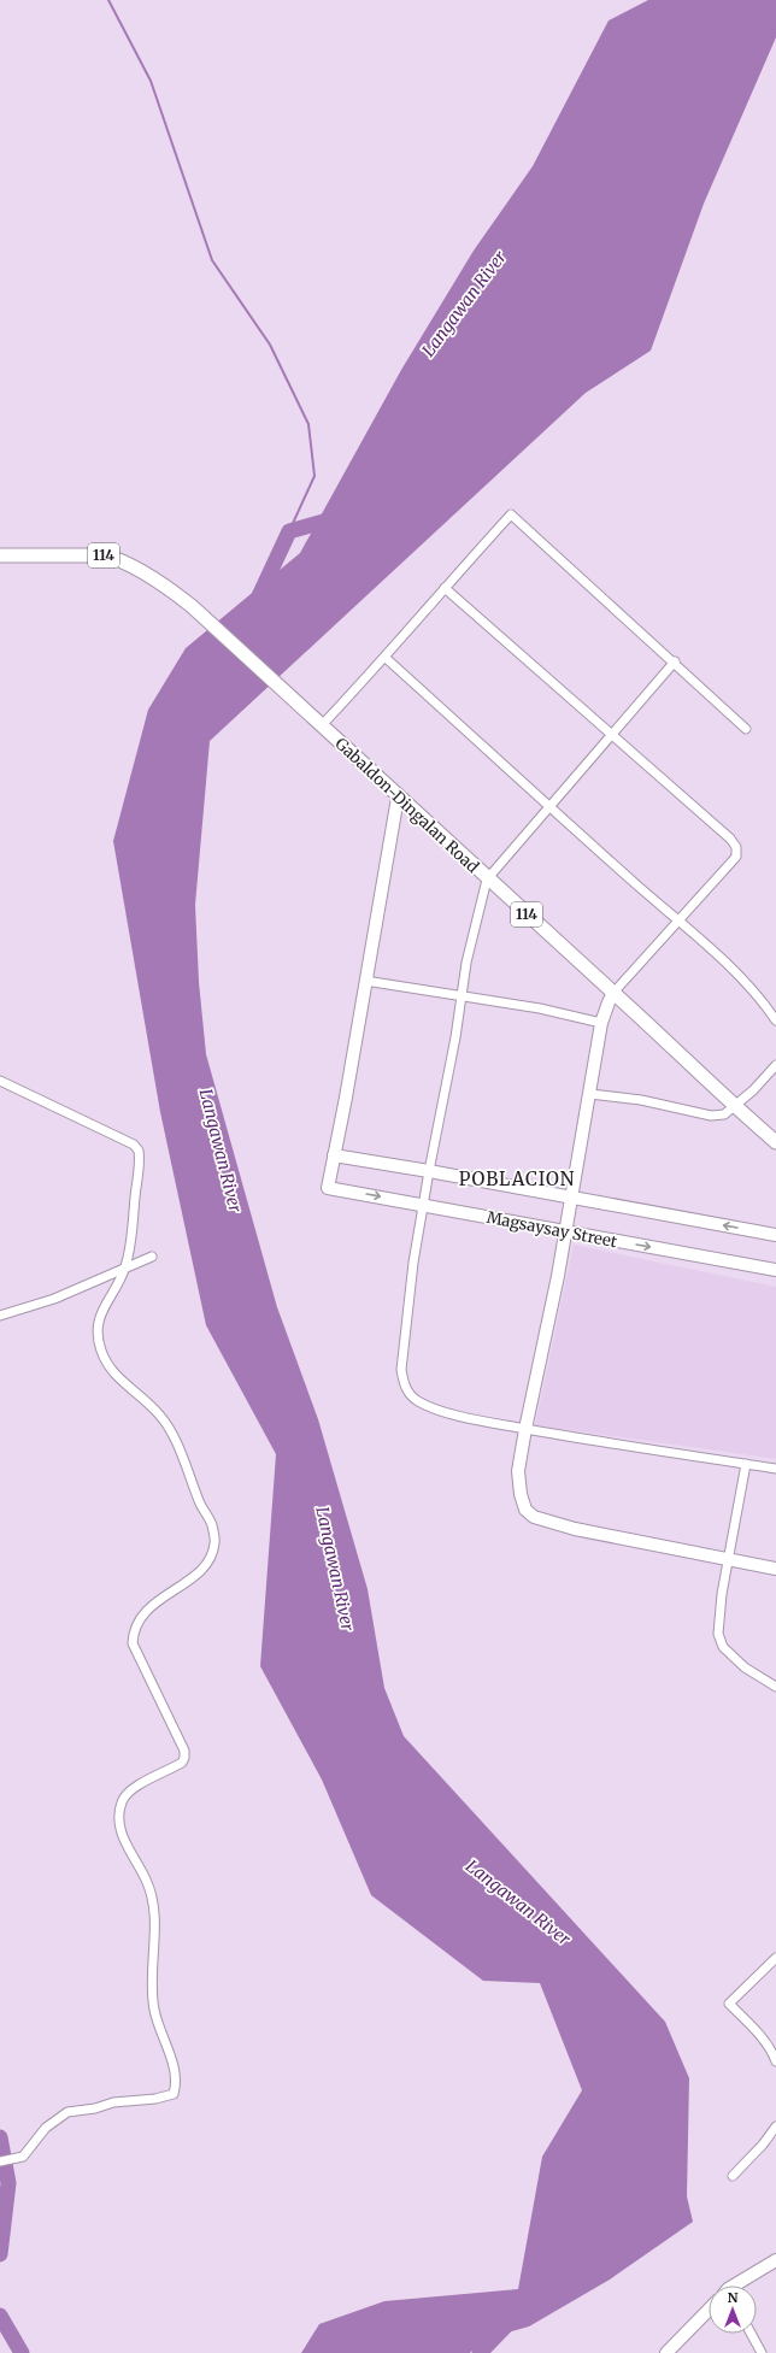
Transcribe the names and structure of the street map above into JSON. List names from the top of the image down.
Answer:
{
  "streets": {
    "main road": ["114", "Gabaldon-Dingalan Road"],
    "street": ["Magsaysay Street"]
  },
  "districts": ["POBLACION"],
  "water": ["Langawan River"],
  "north": "top"
}
